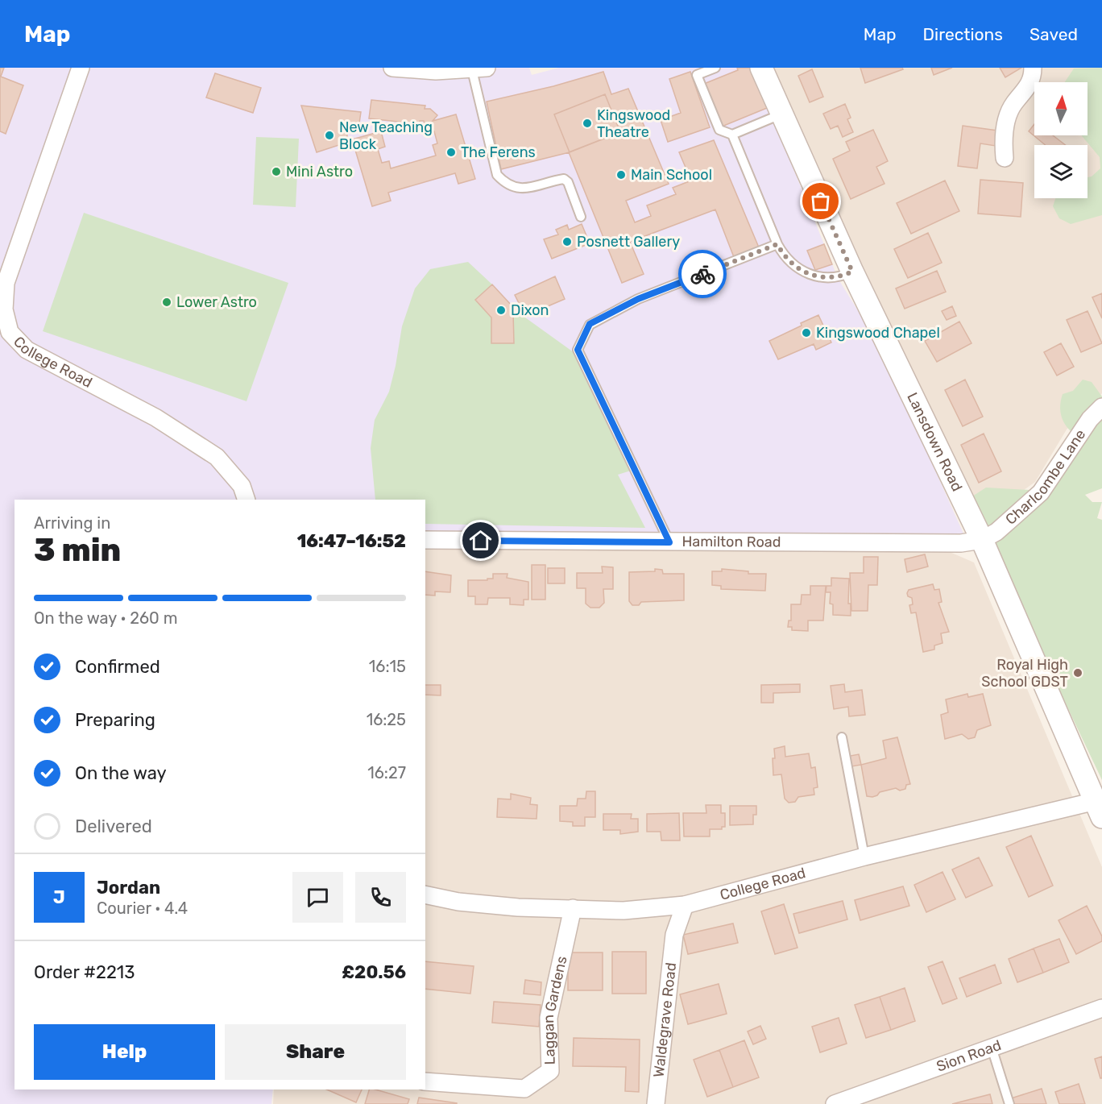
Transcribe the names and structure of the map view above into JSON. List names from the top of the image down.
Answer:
{
  "streets": {
    "street": [
      "College Road",
      "Lansdown Road",
      "Charlcombe Lane",
      "Hamilton Road",
      "Laggan Gardens",
      "Waldegrave Road",
      "Sion Road"
    ]
  },
  "crossings": [
    ["College Road", "Lansdown Road"],
    ["College Road", "Laggan Gardens"],
    ["College Road", "Waldegrave Road"],
    ["Lansdown Road", "Charlcombe Lane"],
    ["Lansdown Road", "Hamilton Road"],
    ["Charlcombe Lane", "Hamilton Road"]
  ],
  "places": [
    "Kingswood Theatre",
    "New Teaching Block",
    "The Ferens",
    "Mini Astro",
    "Main School",
    "Posnett Gallery",
    "Lower Astro",
    "Dixon",
    "Kingswood Chapel",
    "Royal High School GDST"
  ],
  "north": "top",
  "page": {
    "header": "Map",
    "nav": ["Map", "Directions", "Saved"],
    "heading": ["3 min", "Arriving in", "16:47–16:52"],
    "panel": [
      "Jordan",
      "Courier · 4.4",
      "Order #2213",
      "£20.56"
    ],
    "bar": "On the way · 260 m",
    "list": [
      ["Confirmed", "16:15"],
      ["Preparing", "16:25"],
      ["On the way", "16:27"],
      "Delivered"
    ],
    "round": "J",
    "buttons": ["Help", "Share"]
  }
}
